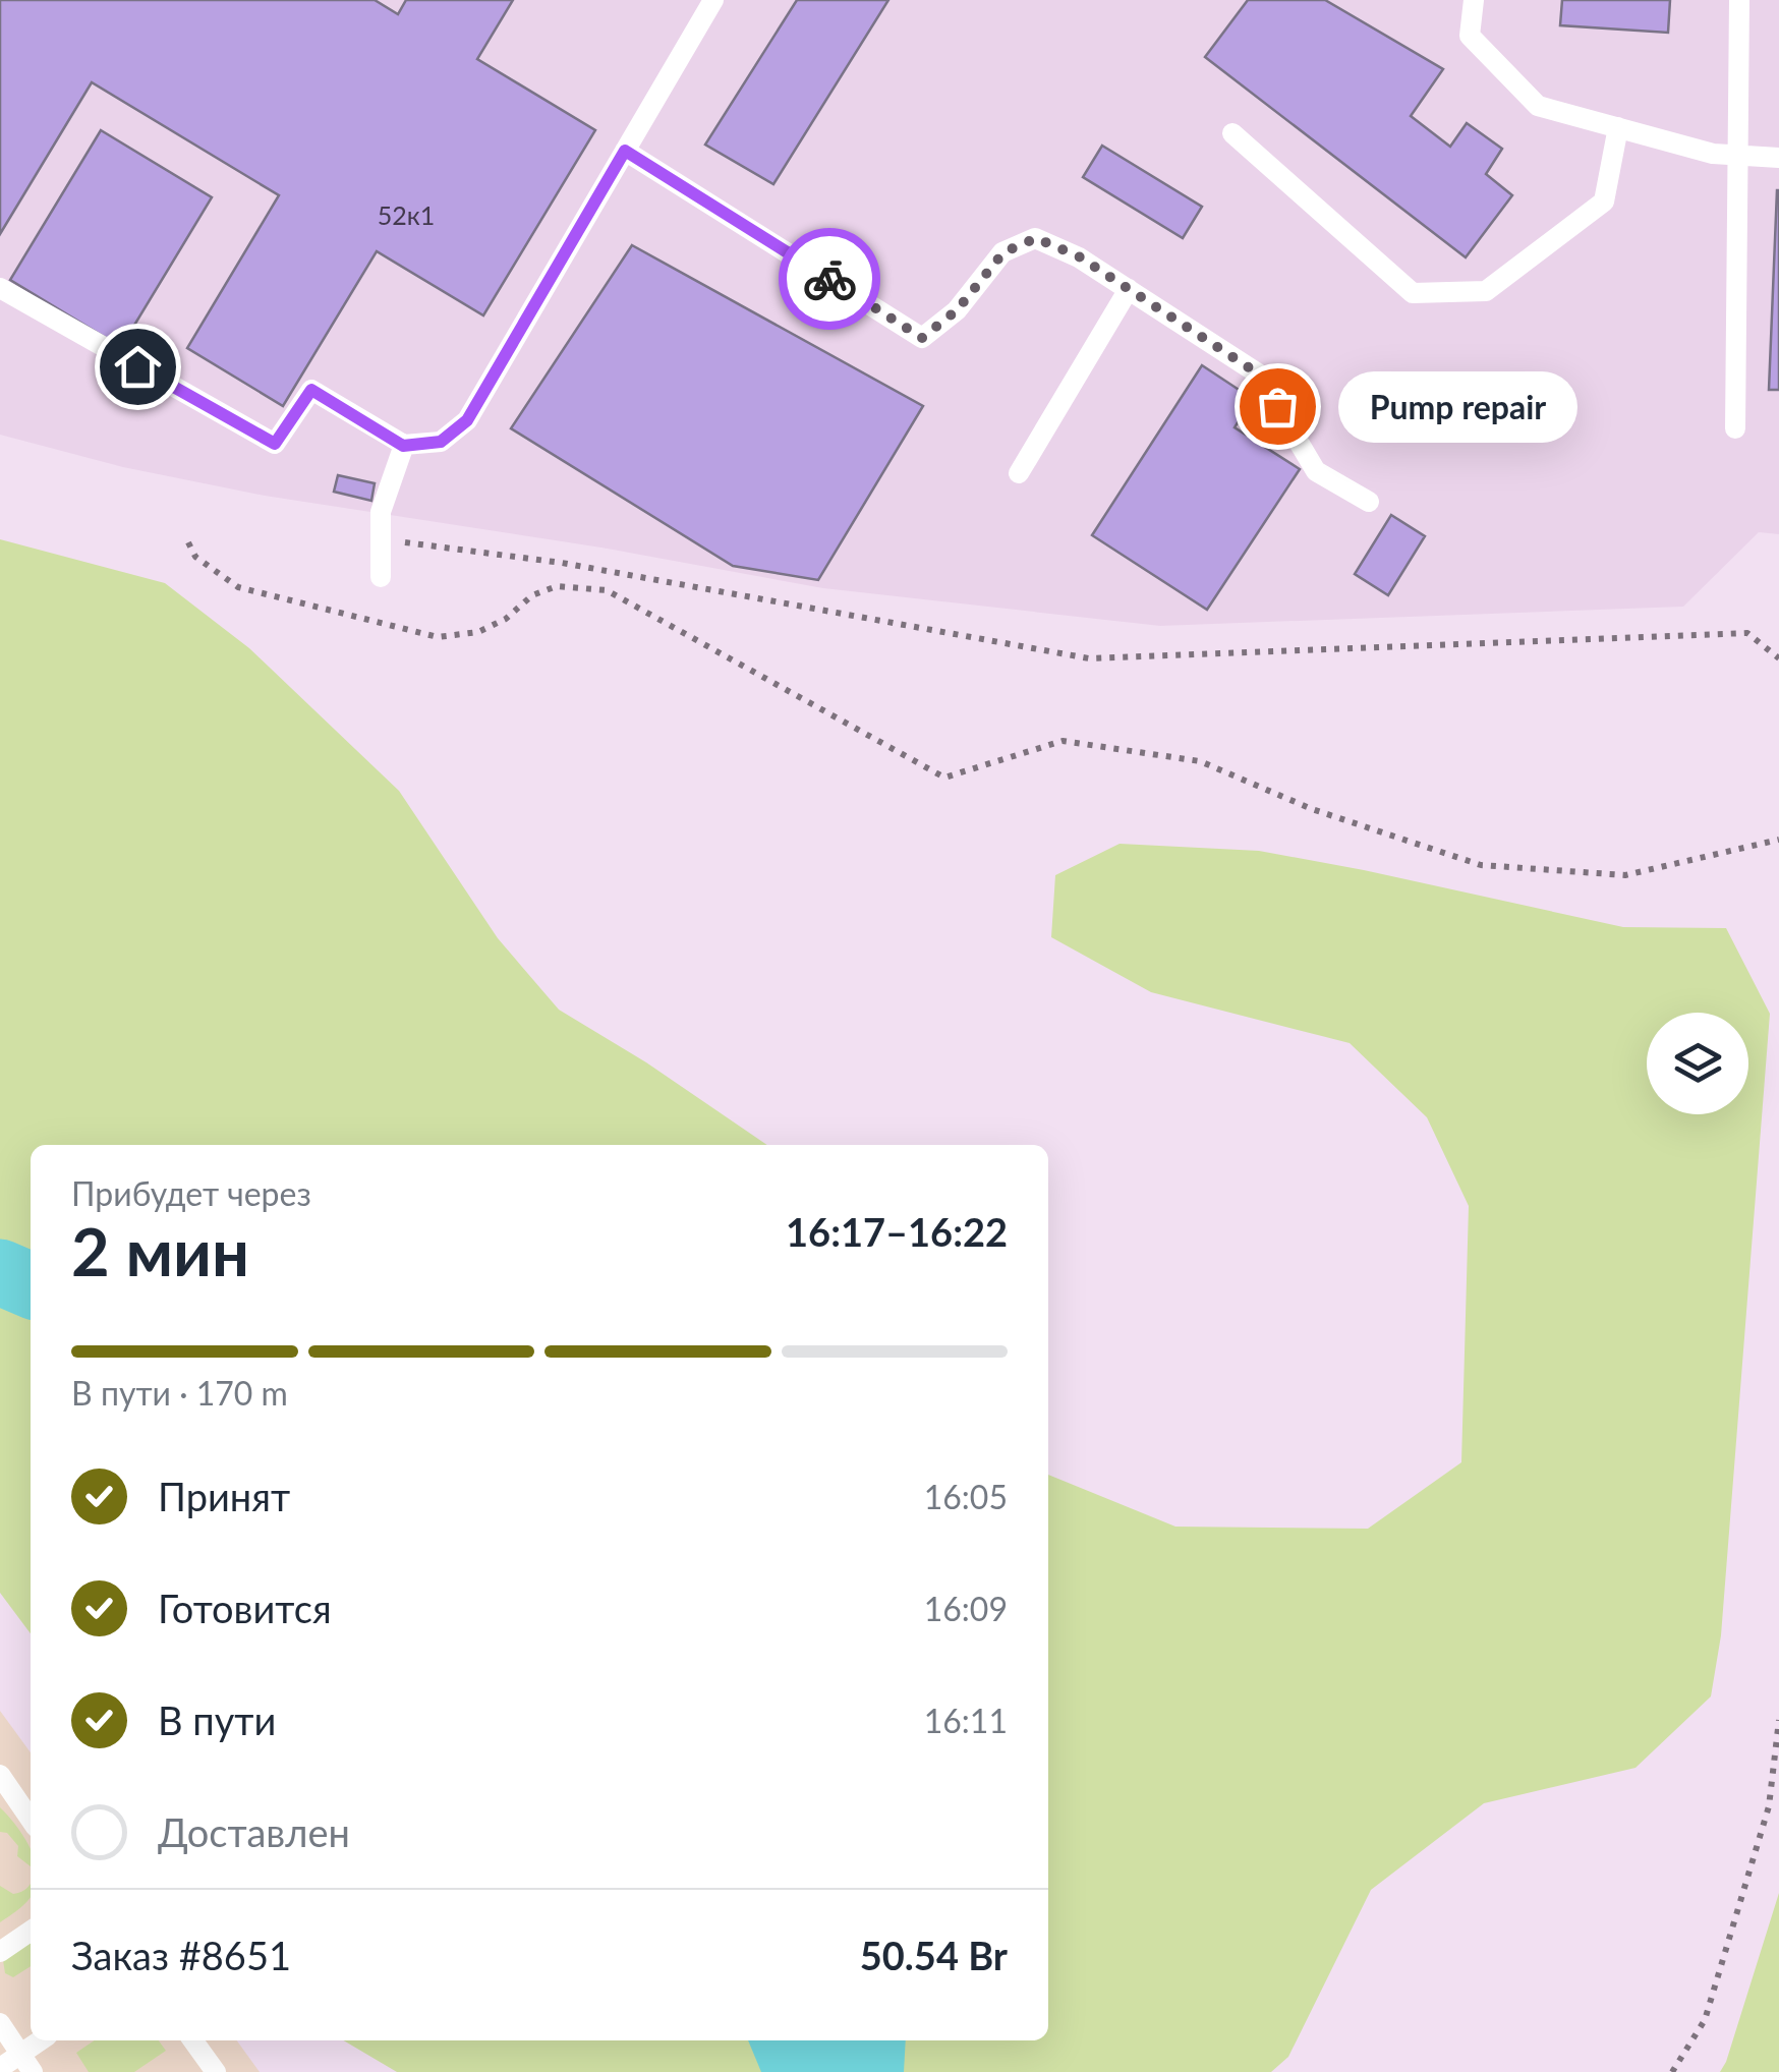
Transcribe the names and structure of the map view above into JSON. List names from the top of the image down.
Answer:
{
  "places": ["Pump repair"],
  "house_numbers": ["52к1"],
  "page": {
    "bubble": "Pump repair",
    "heading": ["2 мин", "Прибудет через", "16:17–16:22"],
    "panel": ["Заказ #8651", "50.54 Br"],
    "bar": "В пути · 170 m",
    "list": [
      ["Принят", "16:05"],
      ["Готовится", "16:09"],
      ["В пути", "16:11"],
      "Доставлен"
    ]
  }
}
